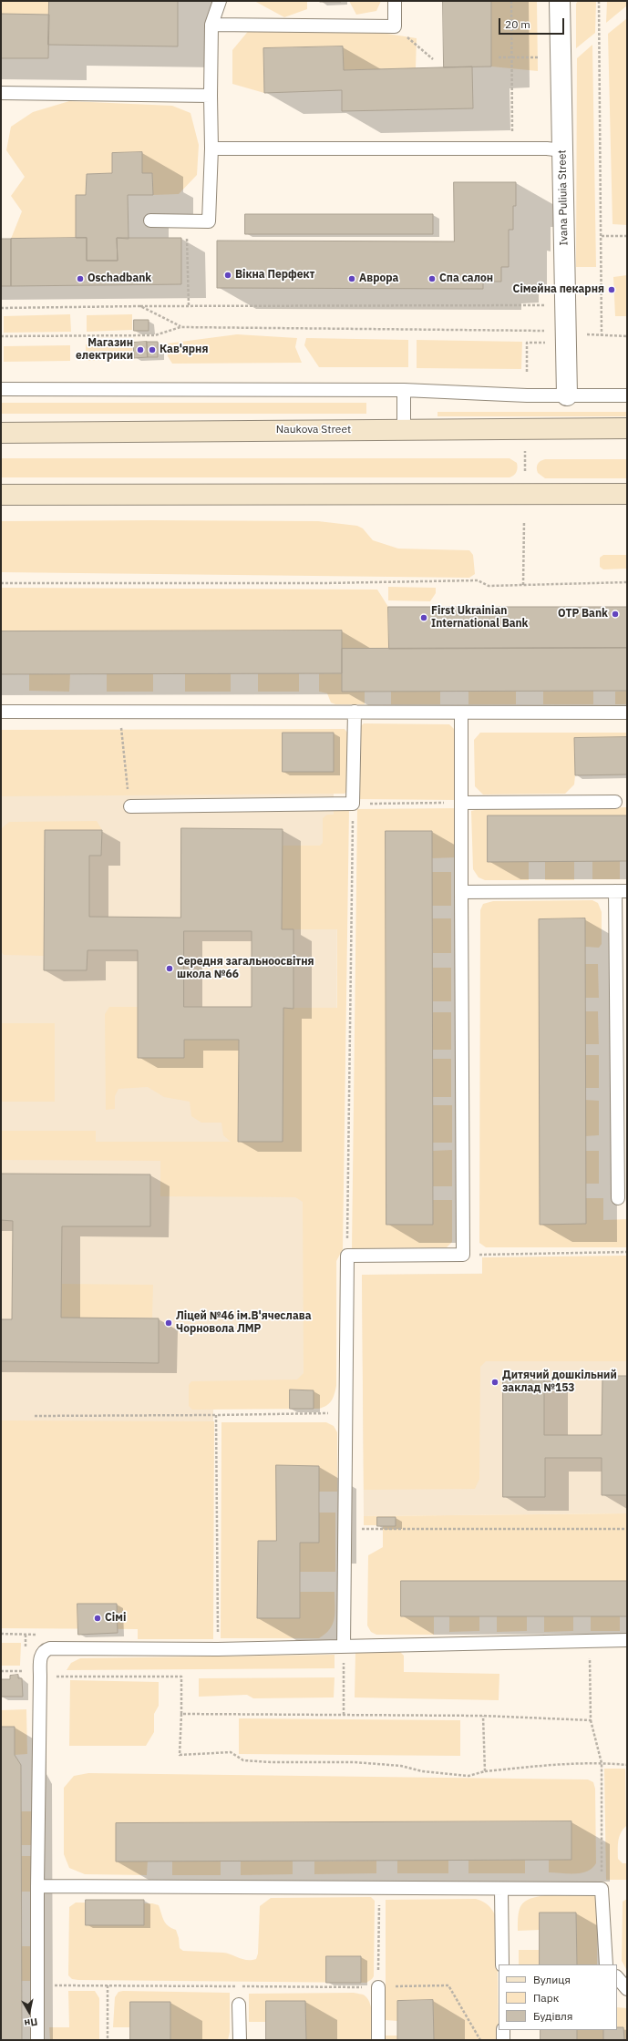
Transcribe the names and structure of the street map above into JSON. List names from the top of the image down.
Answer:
{
  "streets": {
    "main road": ["Naukova Street"],
    "street": ["Ivana Puliuia Street"]
  },
  "places": [
    "Вікна Перфект",
    "Oschadbank",
    "Аврора",
    "Спа салон",
    "Сімейна пекарня",
    "Магазин електрики",
    "Кав'ярня",
    "OTP Bank",
    "First Ukrainian International Bank",
    "Середня загальноосвітня школа №66",
    "Ліцей №46 ім.В'ячеслава Чорновола ЛМР",
    "Дитячий дошкільний заклад №153",
    "Сімі"
  ],
  "legend": ["Вулиця", "Парк", "Будівля"],
  "scale_bar": "20 m",
  "north": "bottom"
}
